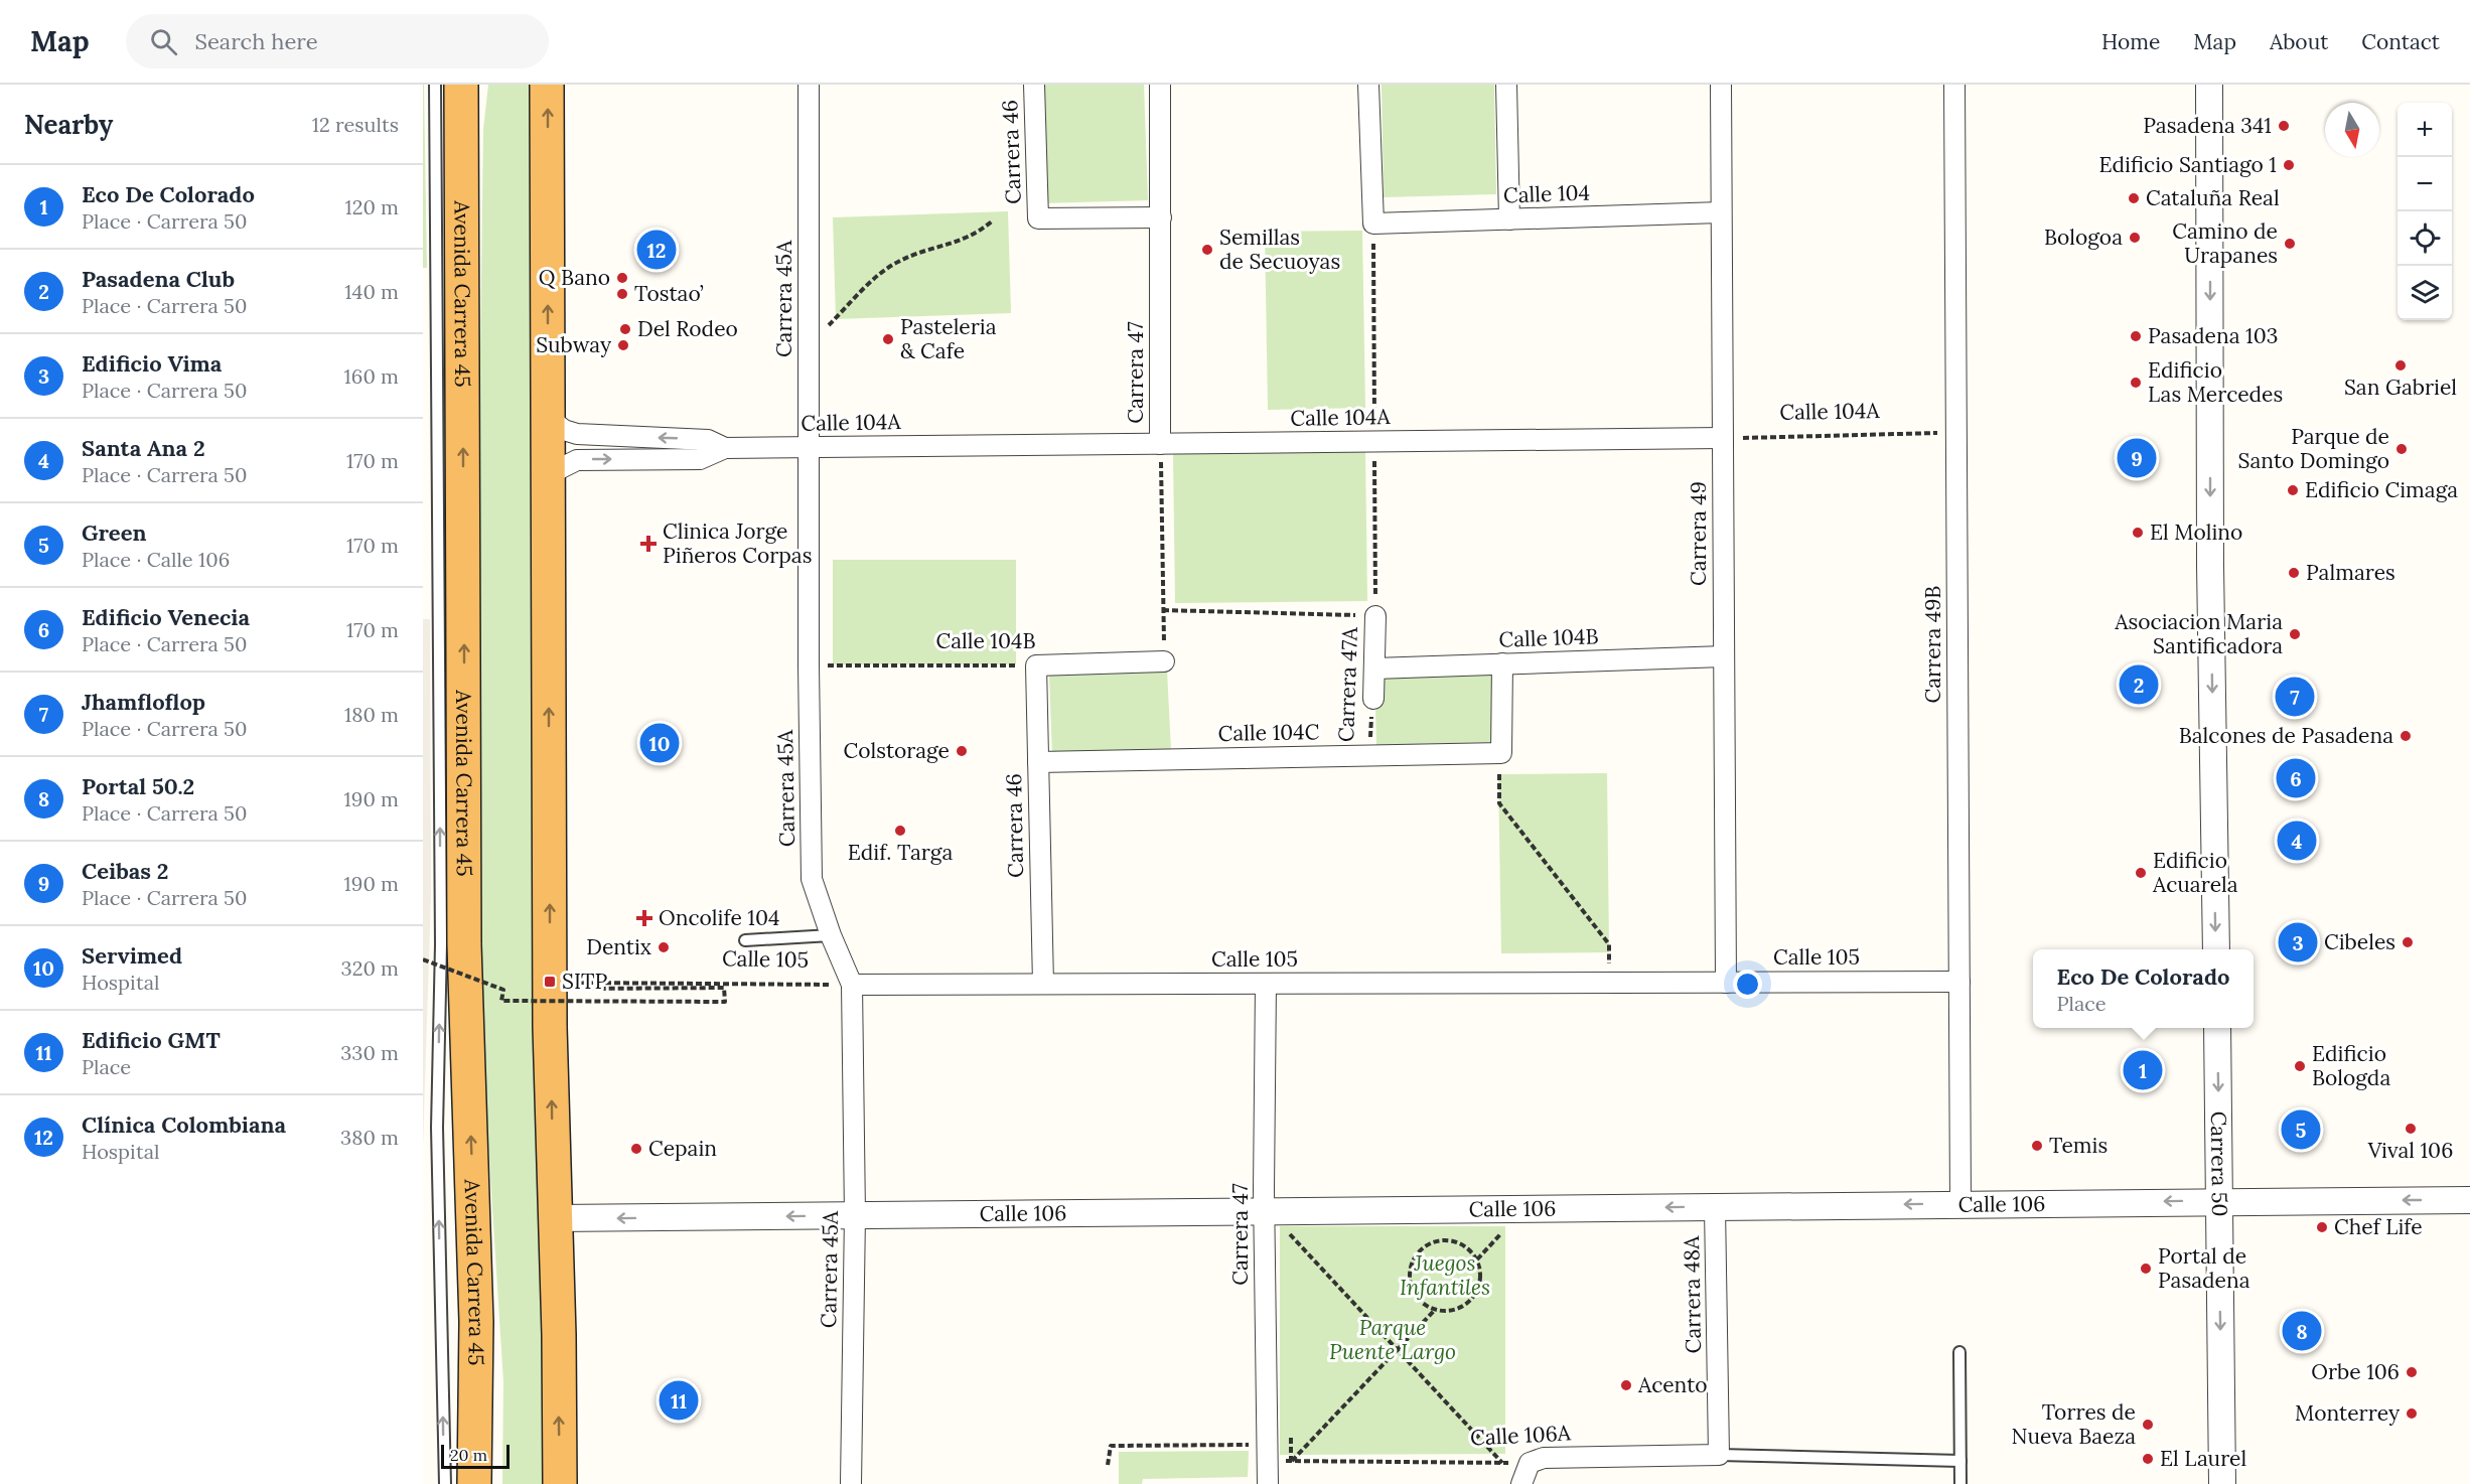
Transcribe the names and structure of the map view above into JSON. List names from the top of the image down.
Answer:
{
  "streets": {
    "highway": ["Avenida Carrera 45"],
    "street": [
      "Carrera 46",
      "Calle 104",
      "Carrera 45A",
      "Carrera 47",
      "Calle 104A",
      "Carrera 49",
      "Calle 104B",
      "Carrera 49B",
      "Carrera 47A",
      "Calle 104C",
      "Calle 105",
      "Carrera 50",
      "Calle 106",
      "Carrera 48A",
      "Calle 106A"
    ]
  },
  "crossings": [
    ["Carrera 46", "Carrera 47"],
    ["Carrera 46", "Calle 104B"],
    ["Carrera 46", "Calle 104C"],
    ["Carrera 46", "Calle 105"],
    ["Calle 104", "Carrera 49"],
    ["Carrera 45A", "Calle 104A"],
    ["Carrera 45A", "Calle 104B"],
    ["Carrera 45A", "Calle 105"],
    ["Carrera 45A", "Calle 106"],
    ["Carrera 47", "Calle 104A"],
    ["Carrera 47", "Calle 104B"],
    ["Carrera 47", "Calle 105"],
    ["Carrera 47", "Calle 106"],
    ["Carrera 47", "Calle 106A"],
    ["Calle 104A", "Carrera 49"],
    ["Calle 104A", "Carrera 49B"],
    ["Carrera 49", "Calle 104B"],
    ["Carrera 49", "Calle 105"],
    ["Calle 104B", "Carrera 47A"],
    ["Carrera 49B", "Calle 105"],
    ["Carrera 49B", "Calle 106"],
    ["Carrera 47A", "Calle 104C"],
    ["Carrera 50", "Calle 106"],
    ["Calle 106", "Carrera 48A"],
    ["Carrera 48A", "Calle 106A"]
  ],
  "one_way": ["Carrera 50", "Calle 106"],
  "parks": ["Juegos Infantiles", "Parque Puente Largo"],
  "places": {
    "other": [
      "Pasadena 341",
      "Edificio Santiago 1",
      "Cataluña Real",
      "Bologoa",
      "Camino de Urapanes",
      "Semillas de Secuoyas",
      "Q Bano",
      "Tostao’",
      "Del Rodeo",
      "Pasadena 103",
      "Pasteleria & Cafe",
      "Subway",
      "San Gabriel",
      "Edificio Las Mercedes",
      "Parque de Santo Domingo",
      "Edificio Cimaga",
      "El Molino",
      "Palmares",
      "Asociacion Maria Santificadora",
      "Balcones de Pasadena",
      "Colstorage",
      "Edif. Targa",
      "Edificio Acuarela",
      "Cibeles",
      "Dentix",
      "Edificio Bologda",
      "Vival 106",
      "Temis",
      "Cepain",
      "Chef Life",
      "Portal de Pasadena",
      "Orbe 106",
      "Acento",
      "Monterrey",
      "Torres de Nueva Baeza",
      "El Laurel"
    ],
    "health": ["Clinica Jorge Piñeros Corpas", "Oncolife 104"],
    "transit": ["SITP"]
  },
  "scale_bar": "20 m",
  "north": "bottom",
  "page": {
    "header": "Map",
    "search": "Search here",
    "nav": [
      "Home",
      "Map",
      "About",
      "Contact"
    ],
    "heading": ["Nearby", "12 results"],
    "map_buttons": ["+", "−"],
    "list": [
      {
        "mark": "1",
        "name": "Eco De Colorado",
        "note": "Place · Carrera 50",
        "value": "120 m"
      },
      {
        "mark": "2",
        "name": "Pasadena Club",
        "note": "Place · Carrera 50",
        "value": "140 m"
      },
      {
        "mark": "3",
        "name": "Edificio Vima",
        "note": "Place · Carrera 50",
        "value": "160 m"
      },
      {
        "mark": "4",
        "name": "Santa Ana 2",
        "note": "Place · Carrera 50",
        "value": "170 m"
      },
      {
        "mark": "5",
        "name": "Green",
        "note": "Place · Calle 106",
        "value": "170 m"
      },
      {
        "mark": "6",
        "name": "Edificio Venecia",
        "note": "Place · Carrera 50",
        "value": "170 m"
      },
      {
        "mark": "7",
        "name": "Jhamfloflop",
        "note": "Place · Carrera 50",
        "value": "180 m"
      },
      {
        "mark": "8",
        "name": "Portal 50.2",
        "note": "Place · Carrera 50",
        "value": "190 m"
      },
      {
        "mark": "9",
        "name": "Ceibas 2",
        "note": "Place · Carrera 50",
        "value": "190 m"
      },
      {
        "mark": "10",
        "name": "Servimed",
        "note": "Hospital",
        "value": "320 m"
      },
      {
        "mark": "11",
        "name": "Edificio GMT",
        "note": "Place",
        "value": "330 m"
      },
      {
        "mark": "12",
        "name": "Clínica Colombiana",
        "note": "Hospital",
        "value": "380 m"
      }
    ],
    "pins": [
      "12",
      "9",
      "2",
      "7",
      "10",
      "6",
      "4",
      "3",
      "1",
      "5",
      "8",
      "11"
    ],
    "popup": ["Eco De Colorado", "Place"],
    "scale": "20 m"
  }
}
